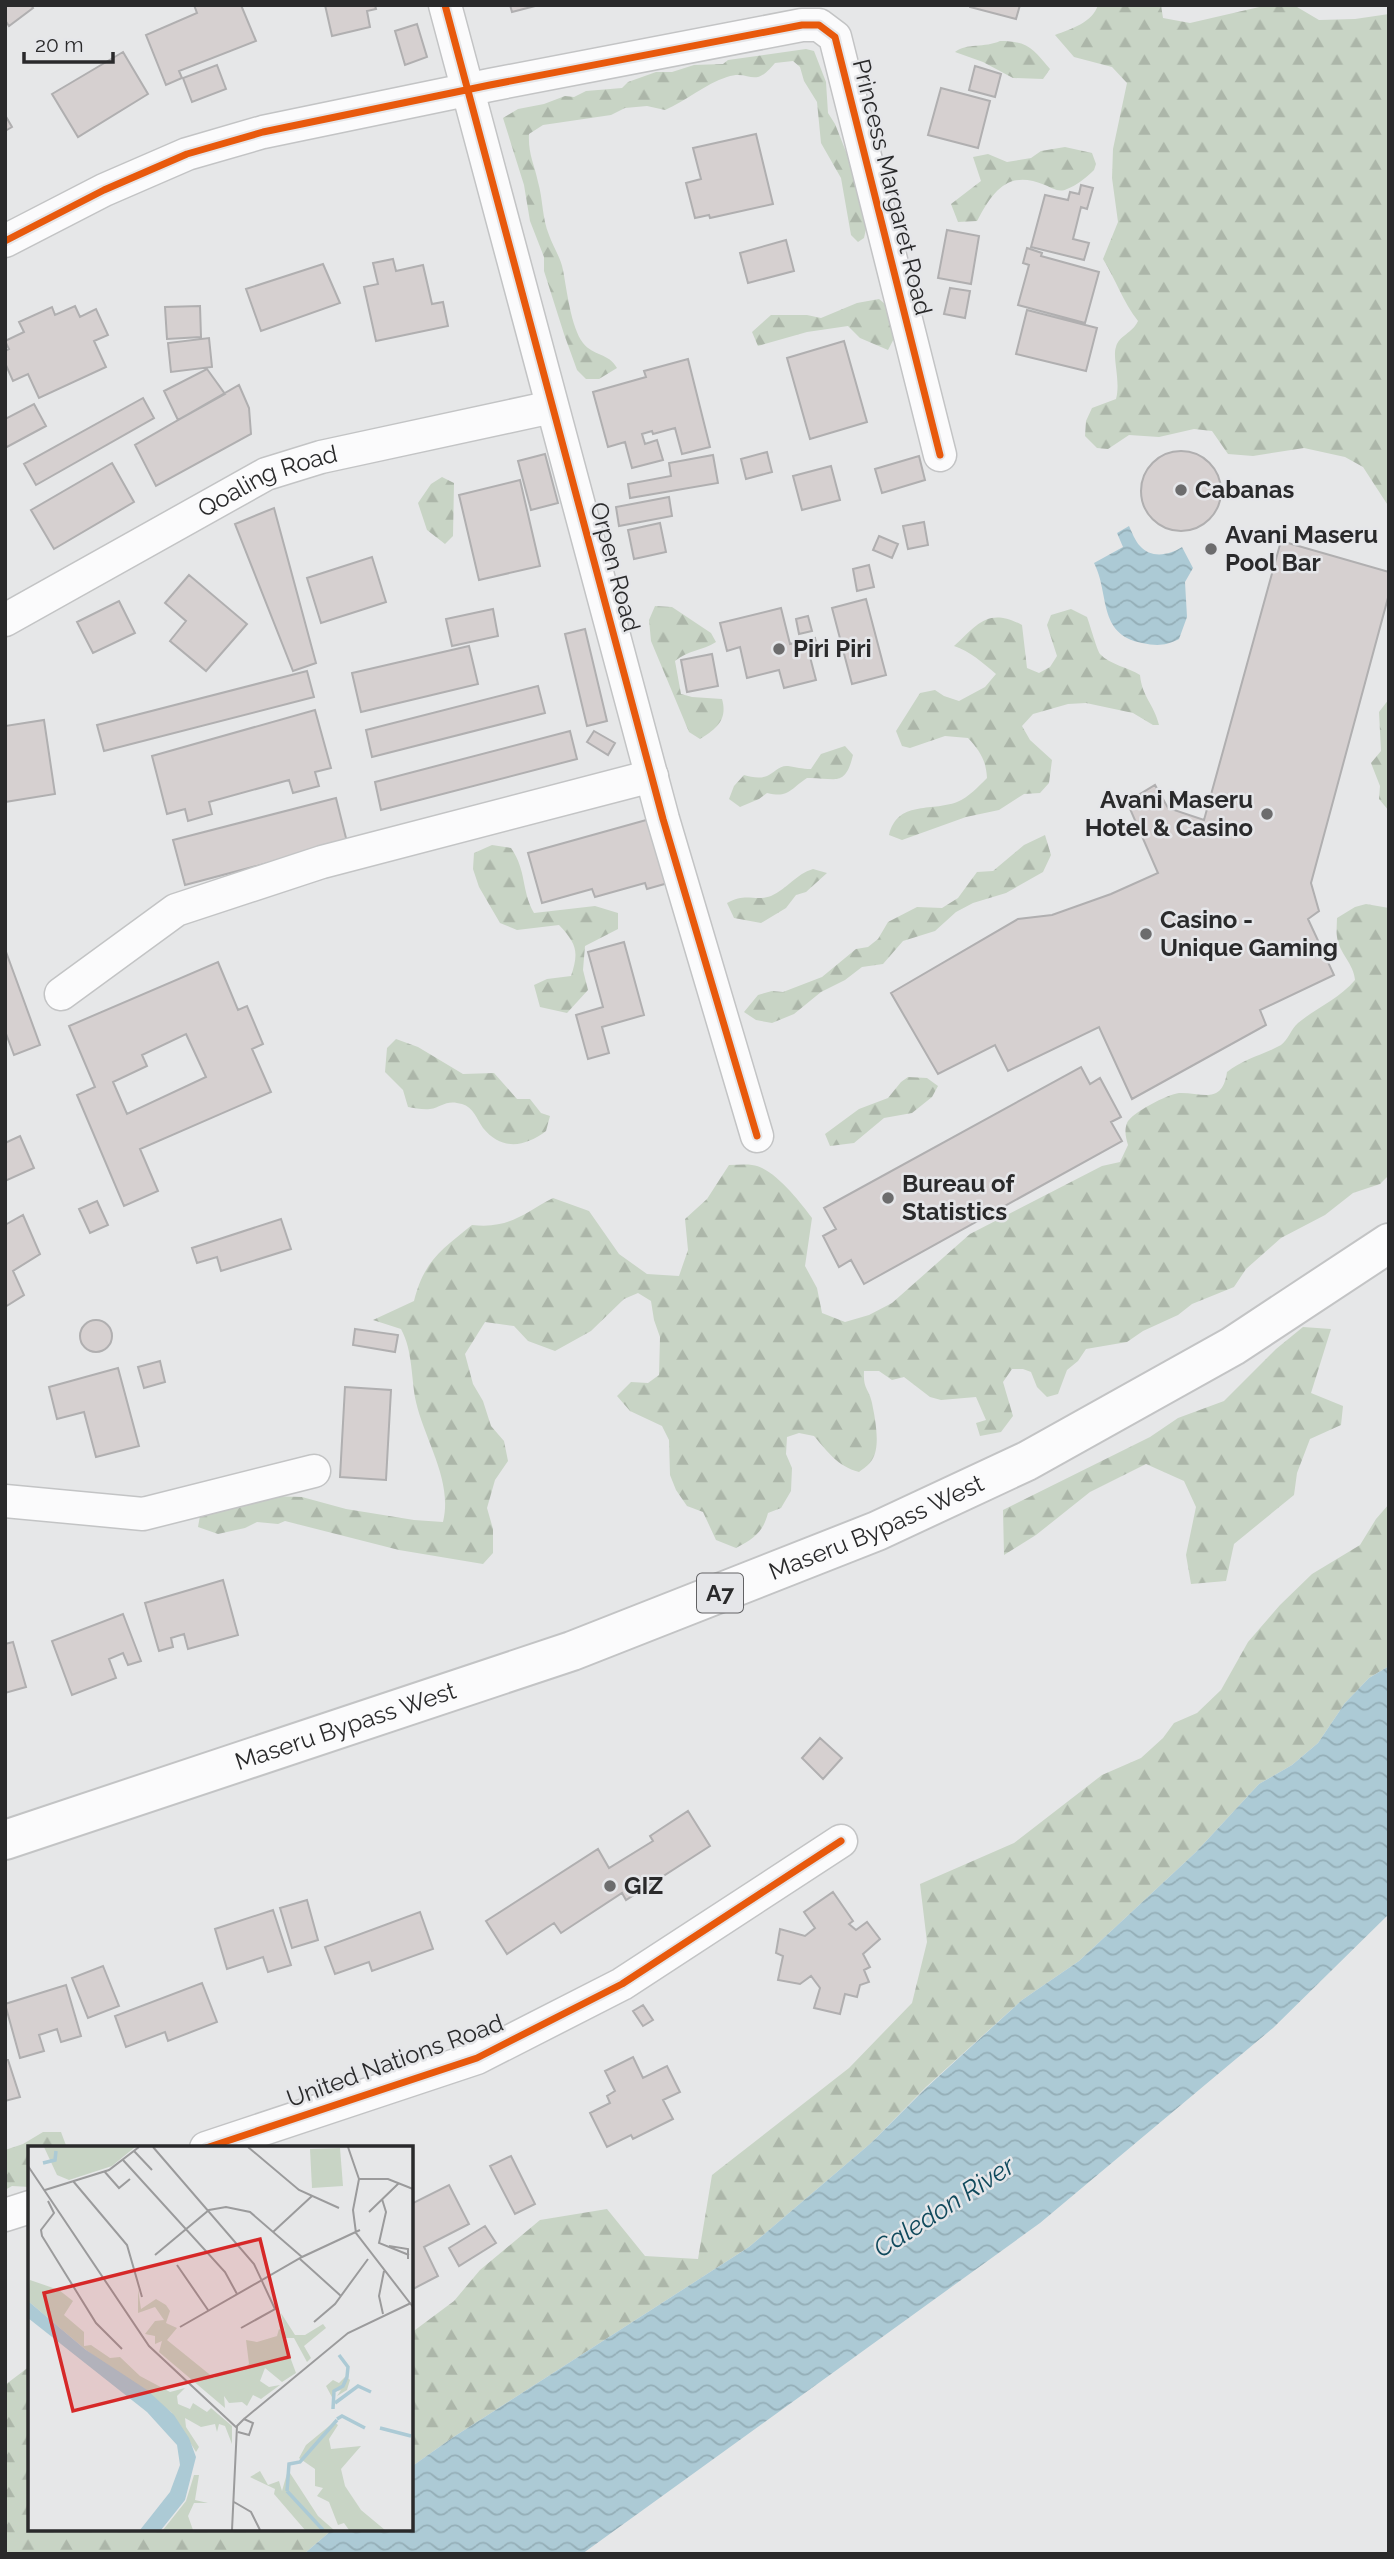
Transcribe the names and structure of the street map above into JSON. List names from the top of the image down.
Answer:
{
  "streets": {
    "main road": ["Maseru Bypass West", "A7"],
    "street": [
      "Princess Margaret Road",
      "Qoaling Road",
      "Orpen Road",
      "United Nations Road"
    ]
  },
  "crossings": [
    ["Princess Margaret Road", "Orpen Road"],
    ["Qoaling Road", "Orpen Road"]
  ],
  "water": ["Caledon River"],
  "places": [
    "Cabanas",
    "Avani Maseru Pool Bar",
    "Piri Piri",
    "Avani Maseru Hotel & Casino",
    "Casino - Unique Gaming",
    "Bureau of Statistics",
    "GIZ"
  ],
  "scale_bar": "20 m"
}
